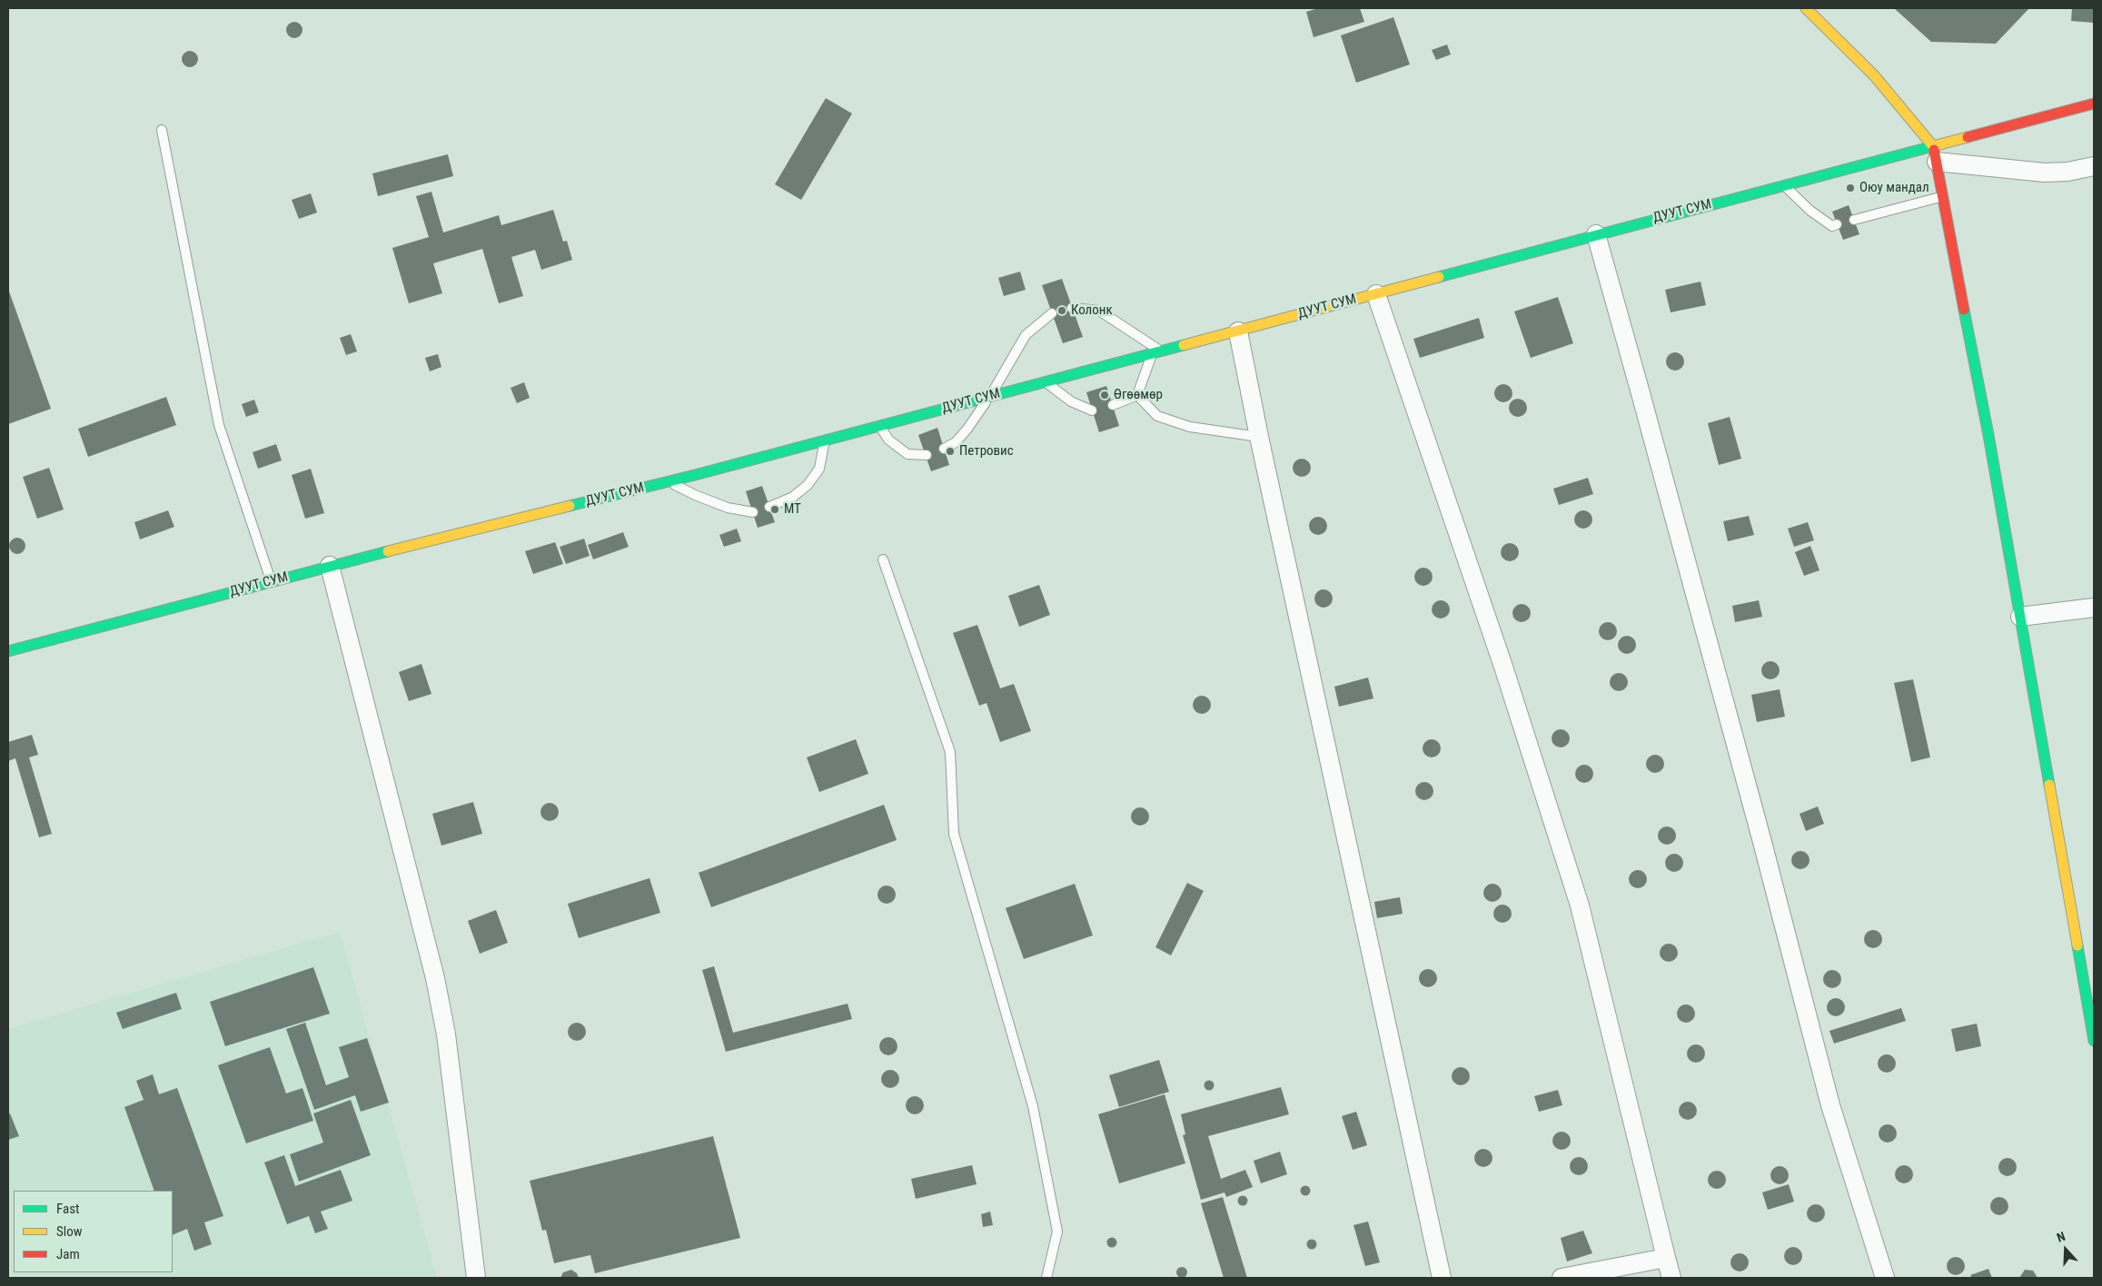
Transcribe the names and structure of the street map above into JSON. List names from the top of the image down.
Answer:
{
  "streets": {
    "main road": ["ДУУТ СУМ"]
  },
  "places": [
    "Оюу мандал",
    "Колонк",
    "Өгөөмөр",
    "Петровиc",
    "MT"
  ],
  "legend": ["Fast", "Slow", "Jam"],
  "north": "top"
}
